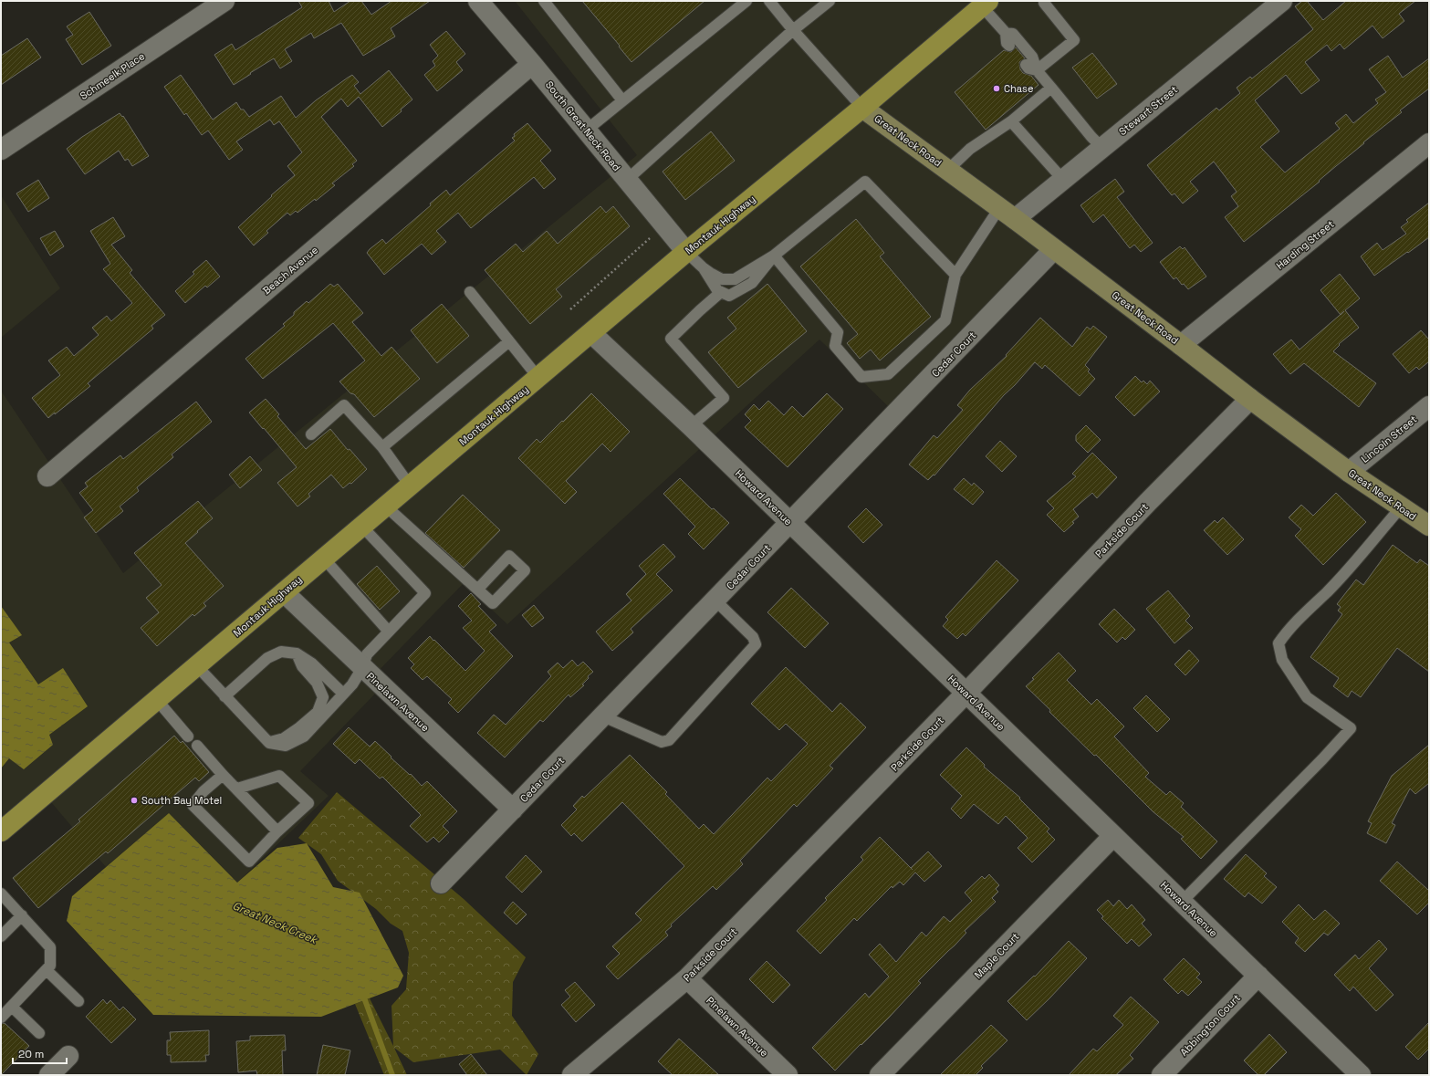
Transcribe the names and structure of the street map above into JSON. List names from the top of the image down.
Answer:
{
  "streets": {
    "main road": ["Great Neck Road", "Montauk Highway"],
    "street": [
      "Schmeelk Place",
      "Stewart Street",
      "South Great Neck Road",
      "Harding Street",
      "Beach Avenue",
      "Cedar Court",
      "Lincoln Street",
      "Howard Avenue",
      "Parkside Court",
      "Pinelawn Avenue",
      "Maple Court",
      "Abbington Court"
    ]
  },
  "crossings": [
    ["Stewart Street", "Great Neck Road"],
    ["South Great Neck Road", "Montauk Highway"],
    ["South Great Neck Road", "Beach Avenue"],
    ["Great Neck Road", "Montauk Highway"],
    ["Great Neck Road", "Harding Street"],
    ["Great Neck Road", "Cedar Court"],
    ["Great Neck Road", "Lincoln Street"],
    ["Great Neck Road", "Parkside Court"],
    ["Montauk Highway", "Howard Avenue"],
    ["Montauk Highway", "Pinelawn Avenue"],
    ["Cedar Court", "Howard Avenue"],
    ["Cedar Court", "Pinelawn Avenue"],
    ["Howard Avenue", "Parkside Court"],
    ["Howard Avenue", "Maple Court"],
    ["Howard Avenue", "Abbington Court"],
    ["Parkside Court", "Pinelawn Avenue"]
  ],
  "water": ["Great Neck Creek"],
  "places": ["Chase", "South Bay Motel"],
  "scale_bar": "20 m"
}
